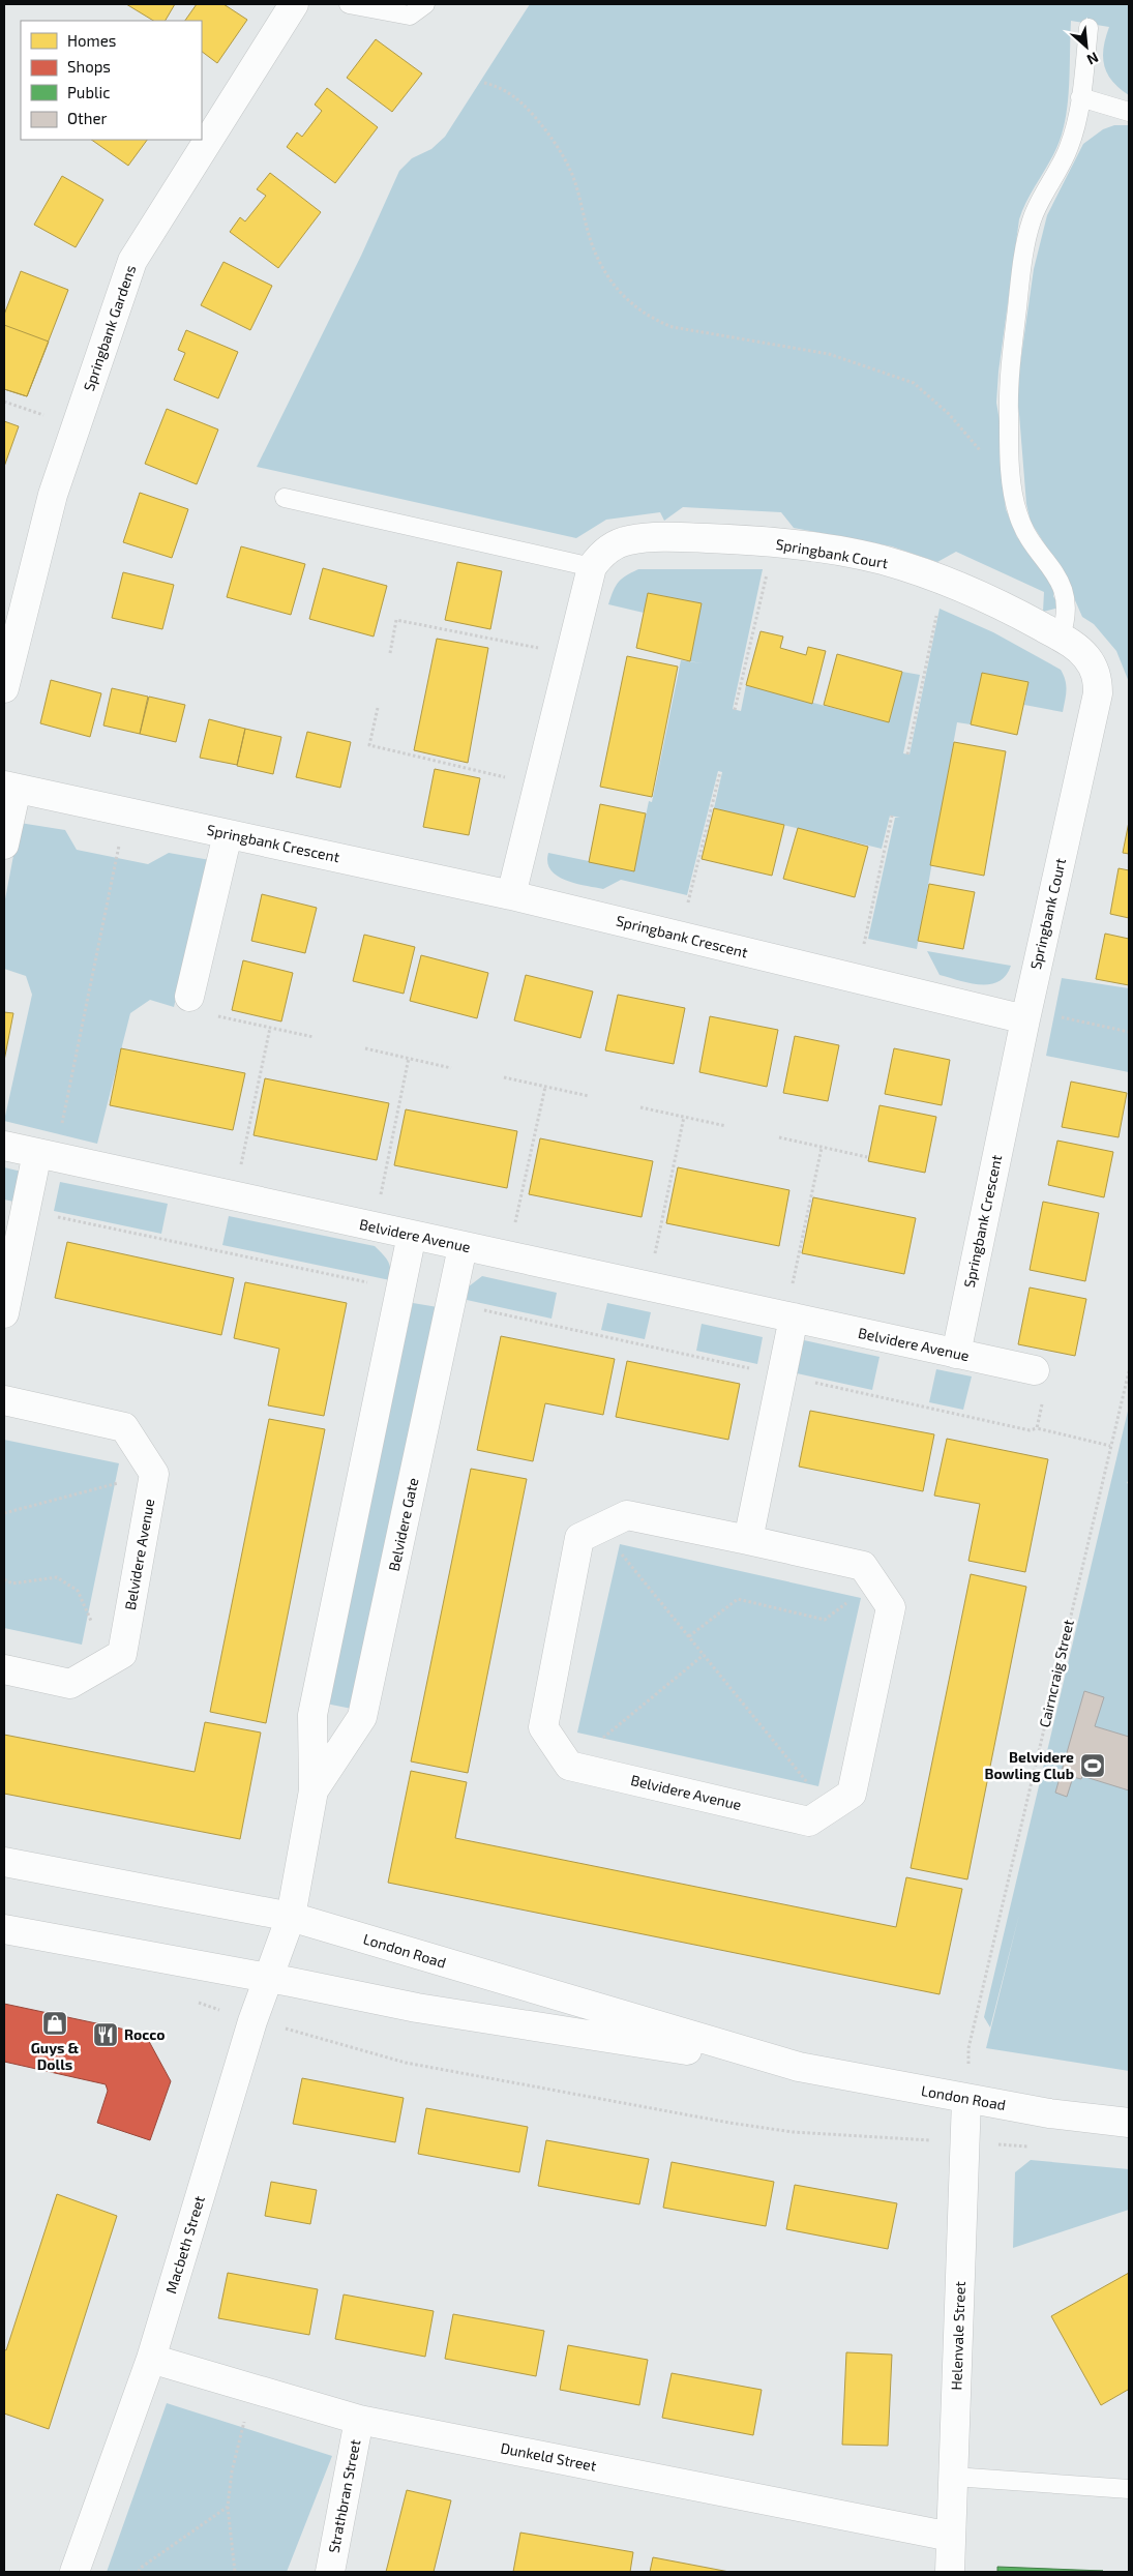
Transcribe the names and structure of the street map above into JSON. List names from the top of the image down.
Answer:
{
  "streets": {
    "street": [
      "Springbank Gardens",
      "Springbank Court",
      "Springbank Crescent",
      "Belvidere Avenue",
      "Belvidere Gate",
      "London Road",
      "Macbeth Street",
      "Helenvale Street",
      "Dunkeld Street",
      "Strathbran Street"
    ],
    "path": ["Cairncraig Street"]
  },
  "crossings": [
    ["Springbank Court", "Springbank Crescent"],
    ["Springbank Crescent", "Belvidere Avenue"],
    ["Belvidere Avenue", "Belvidere Gate"],
    ["Belvidere Gate", "London Road"],
    ["Belvidere Gate", "Macbeth Street"],
    ["Cairncraig Street", "London Road"],
    ["Cairncraig Street", "Helenvale Street"],
    ["London Road", "Macbeth Street"],
    ["London Road", "Helenvale Street"],
    ["Macbeth Street", "Dunkeld Street"],
    ["Helenvale Street", "Dunkeld Street"],
    ["Dunkeld Street", "Strathbran Street"]
  ],
  "places": {
    "sports": ["Belvidere Bowling Club"],
    "shop": ["Guys & Dolls"],
    "restaurant": ["Rocco"]
  },
  "legend": [
    "Homes",
    "Shops",
    "Public",
    "Other"
  ],
  "north": "bottom right"
}
